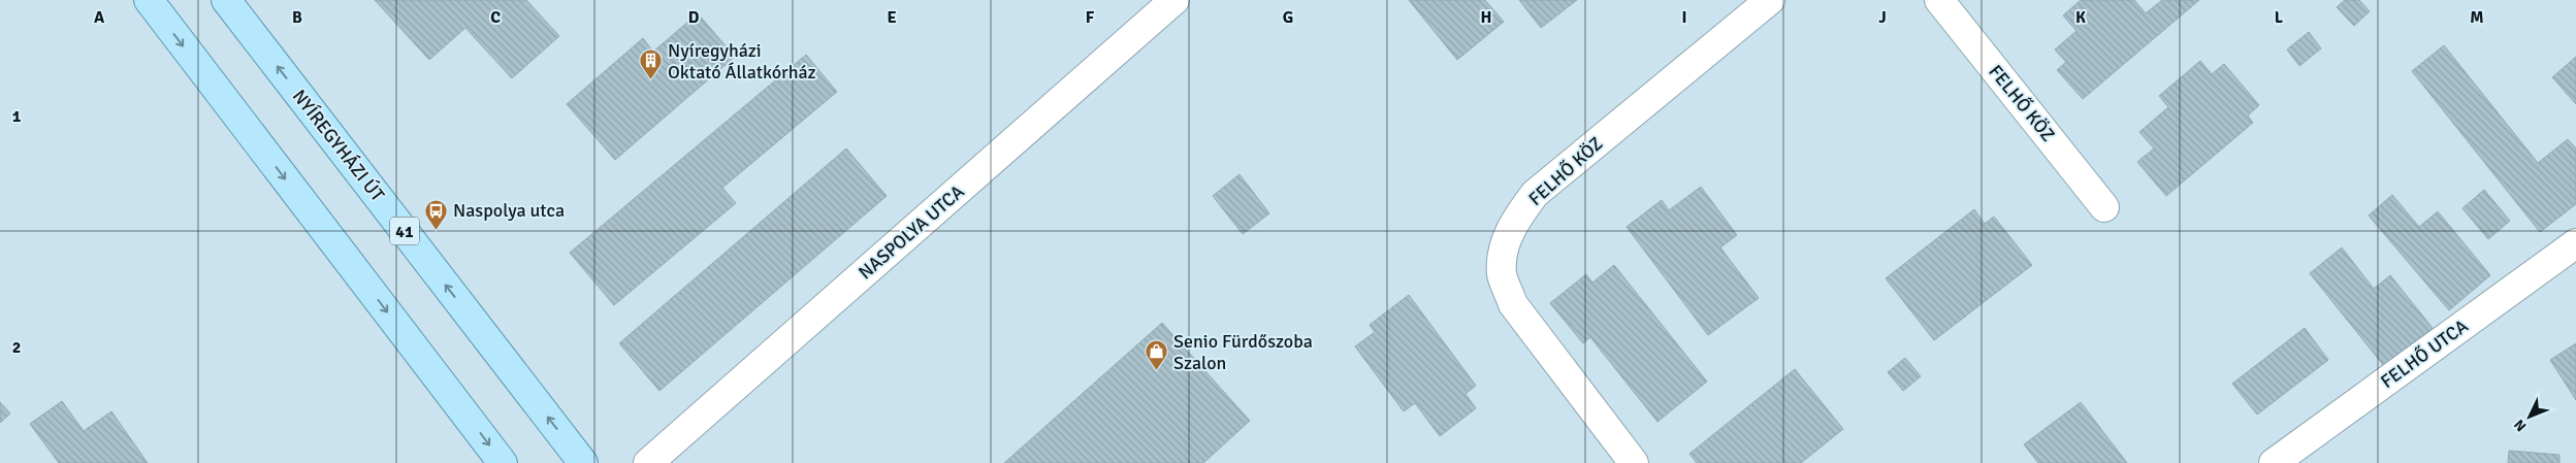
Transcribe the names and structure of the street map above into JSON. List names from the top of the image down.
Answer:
{
  "streets": {
    "main road": ["NYÍREGYHÁZI ÚT", "41"],
    "street": ["FELHŐ KÖZ", "NASPOLYA UTCA", "FELHŐ UTCA"]
  },
  "places": {
    "building": ["Nyíregyházi Oktató Állatkórház"],
    "bus stop": ["Naspolya utca"],
    "shop": ["Senio Fürdőszoba Szalon"]
  },
  "north": "bottom left",
  "grid": {
    "columns": [
      "A",
      "B",
      "C",
      "D",
      "E",
      "F",
      "G",
      "H",
      "I",
      "J",
      "K",
      "L",
      "M"
    ],
    "rows": ["1", "2"]
  }
}
